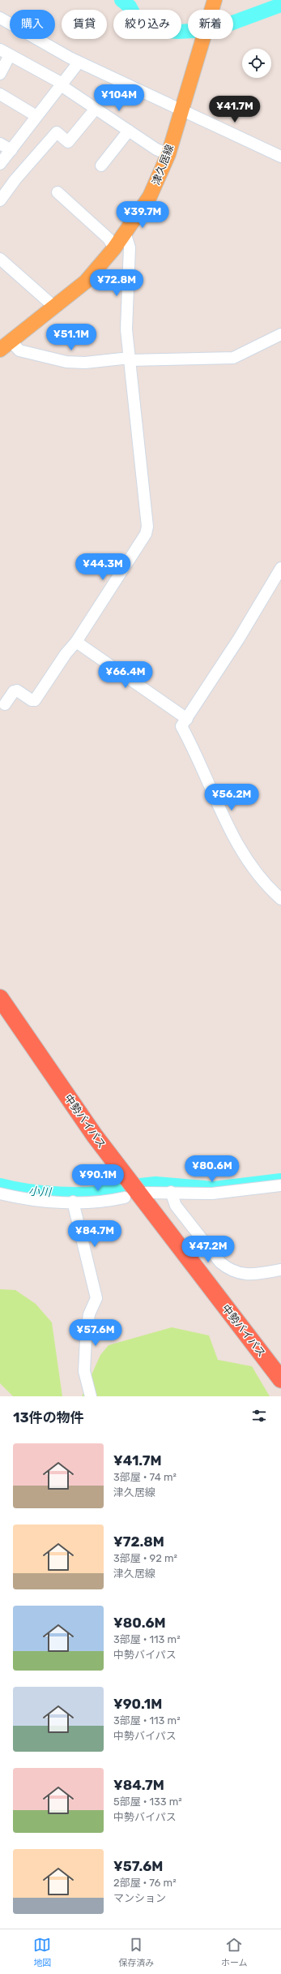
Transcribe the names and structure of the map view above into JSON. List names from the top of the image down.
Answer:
{
  "streets": {
    "highway": ["中勢バイパス"],
    "main road": ["津久居線"]
  },
  "water": ["小川"],
  "page": {
    "chip": [
      "購入",
      "賃貸",
      "絞り込み",
      "新着"
    ],
    "price": [
      "¥104M",
      "¥41.7M",
      "¥39.7M",
      "¥72.8M",
      "¥51.1M",
      "¥44.3M",
      "¥66.4M",
      "¥56.2M",
      "¥80.6M",
      "¥90.1M",
      "¥84.7M",
      "¥47.2M",
      "¥57.6M"
    ],
    "heading": "13件の物件",
    "list": [
      {
        "name": "¥41.7M",
        "note": "3部屋 · 74 m² · 津久居線"
      },
      {
        "name": "¥72.8M",
        "note": "3部屋 · 92 m² · 津久居線"
      },
      {
        "name": "¥80.6M",
        "note": "3部屋 · 113 m² · 中勢バイパス"
      },
      {
        "name": "¥90.1M",
        "note": "3部屋 · 113 m² · 中勢バイパス"
      },
      {
        "name": "¥84.7M",
        "note": "5部屋 · 133 m² · 中勢バイパス"
      },
      {
        "name": "¥57.6M",
        "note": "2部屋 · 76 m² · マンション"
      }
    ],
    "tabs": ["地図", "保存済み", "ホーム"]
  }
}
